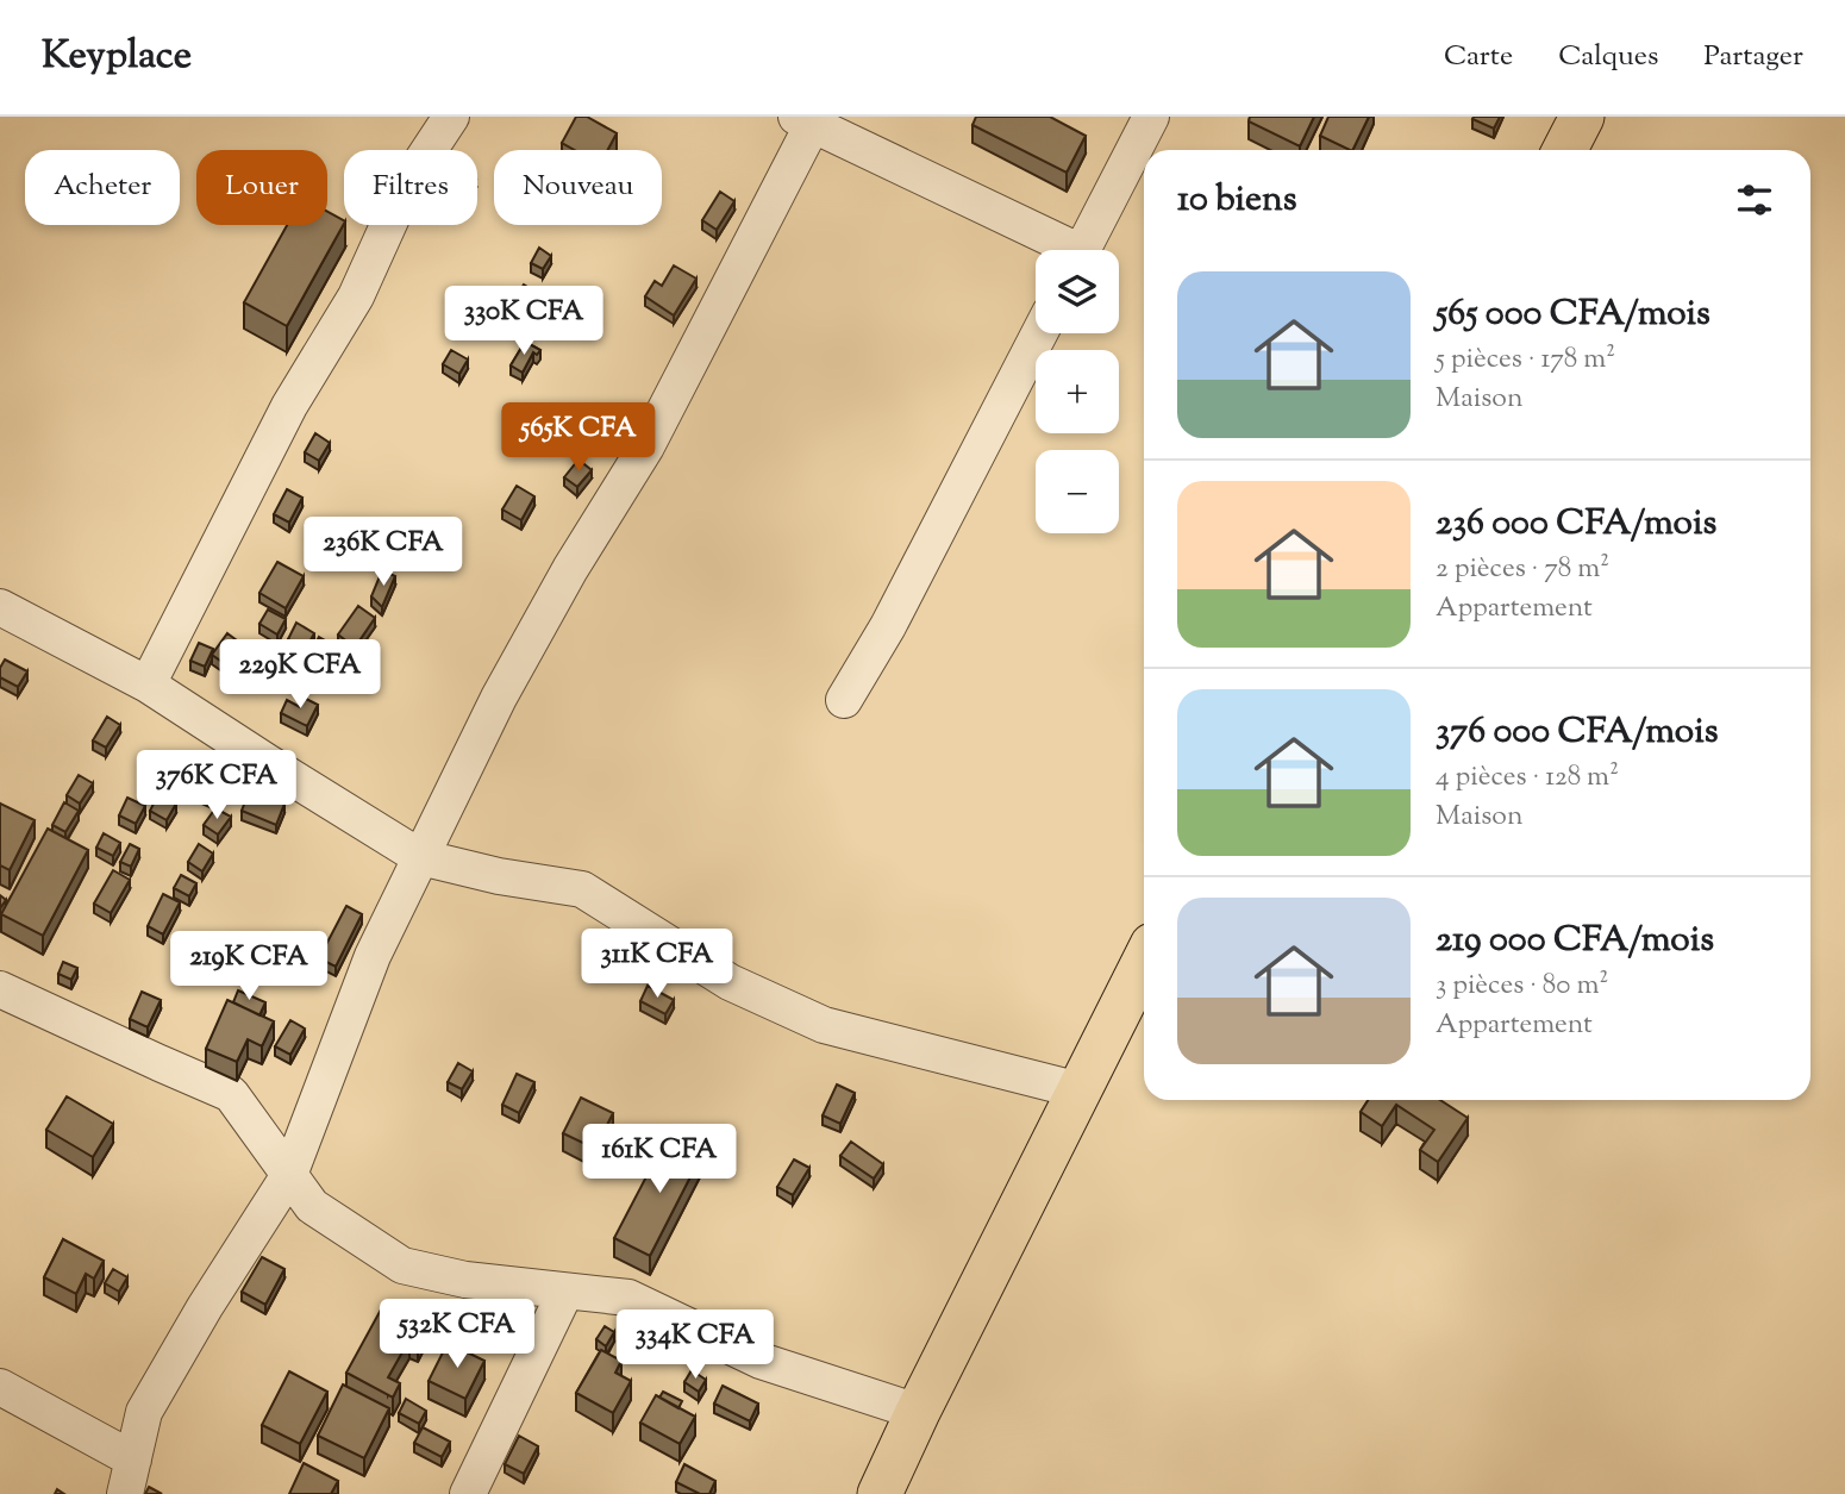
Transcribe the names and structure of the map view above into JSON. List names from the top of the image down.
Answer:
{
  "page": {
    "header": "Keyplace",
    "nav": ["Carte", "Calques", "Partager"],
    "chip": [
      "Acheter",
      "Louer",
      "Filtres",
      "Nouveau"
    ],
    "heading": "10 biens",
    "map_buttons": ["+", "−"],
    "list": [
      {
        "name": "565 000 CFA/mois",
        "note": "5 pièces · 178 m² · Maison"
      },
      {
        "name": "236 000 CFA/mois",
        "note": "2 pièces · 78 m² · Appartement"
      },
      {
        "name": "376 000 CFA/mois",
        "note": "4 pièces · 128 m² · Maison"
      },
      {
        "name": "219 000 CFA/mois",
        "note": "3 pièces · 80 m² · Appartement"
      }
    ],
    "price": [
      "330K CFA",
      "565K CFA",
      "236K CFA",
      "229K CFA",
      "376K CFA",
      "311K CFA",
      "219K CFA",
      "161K CFA",
      "532K CFA",
      "334K CFA"
    ]
  }
}
